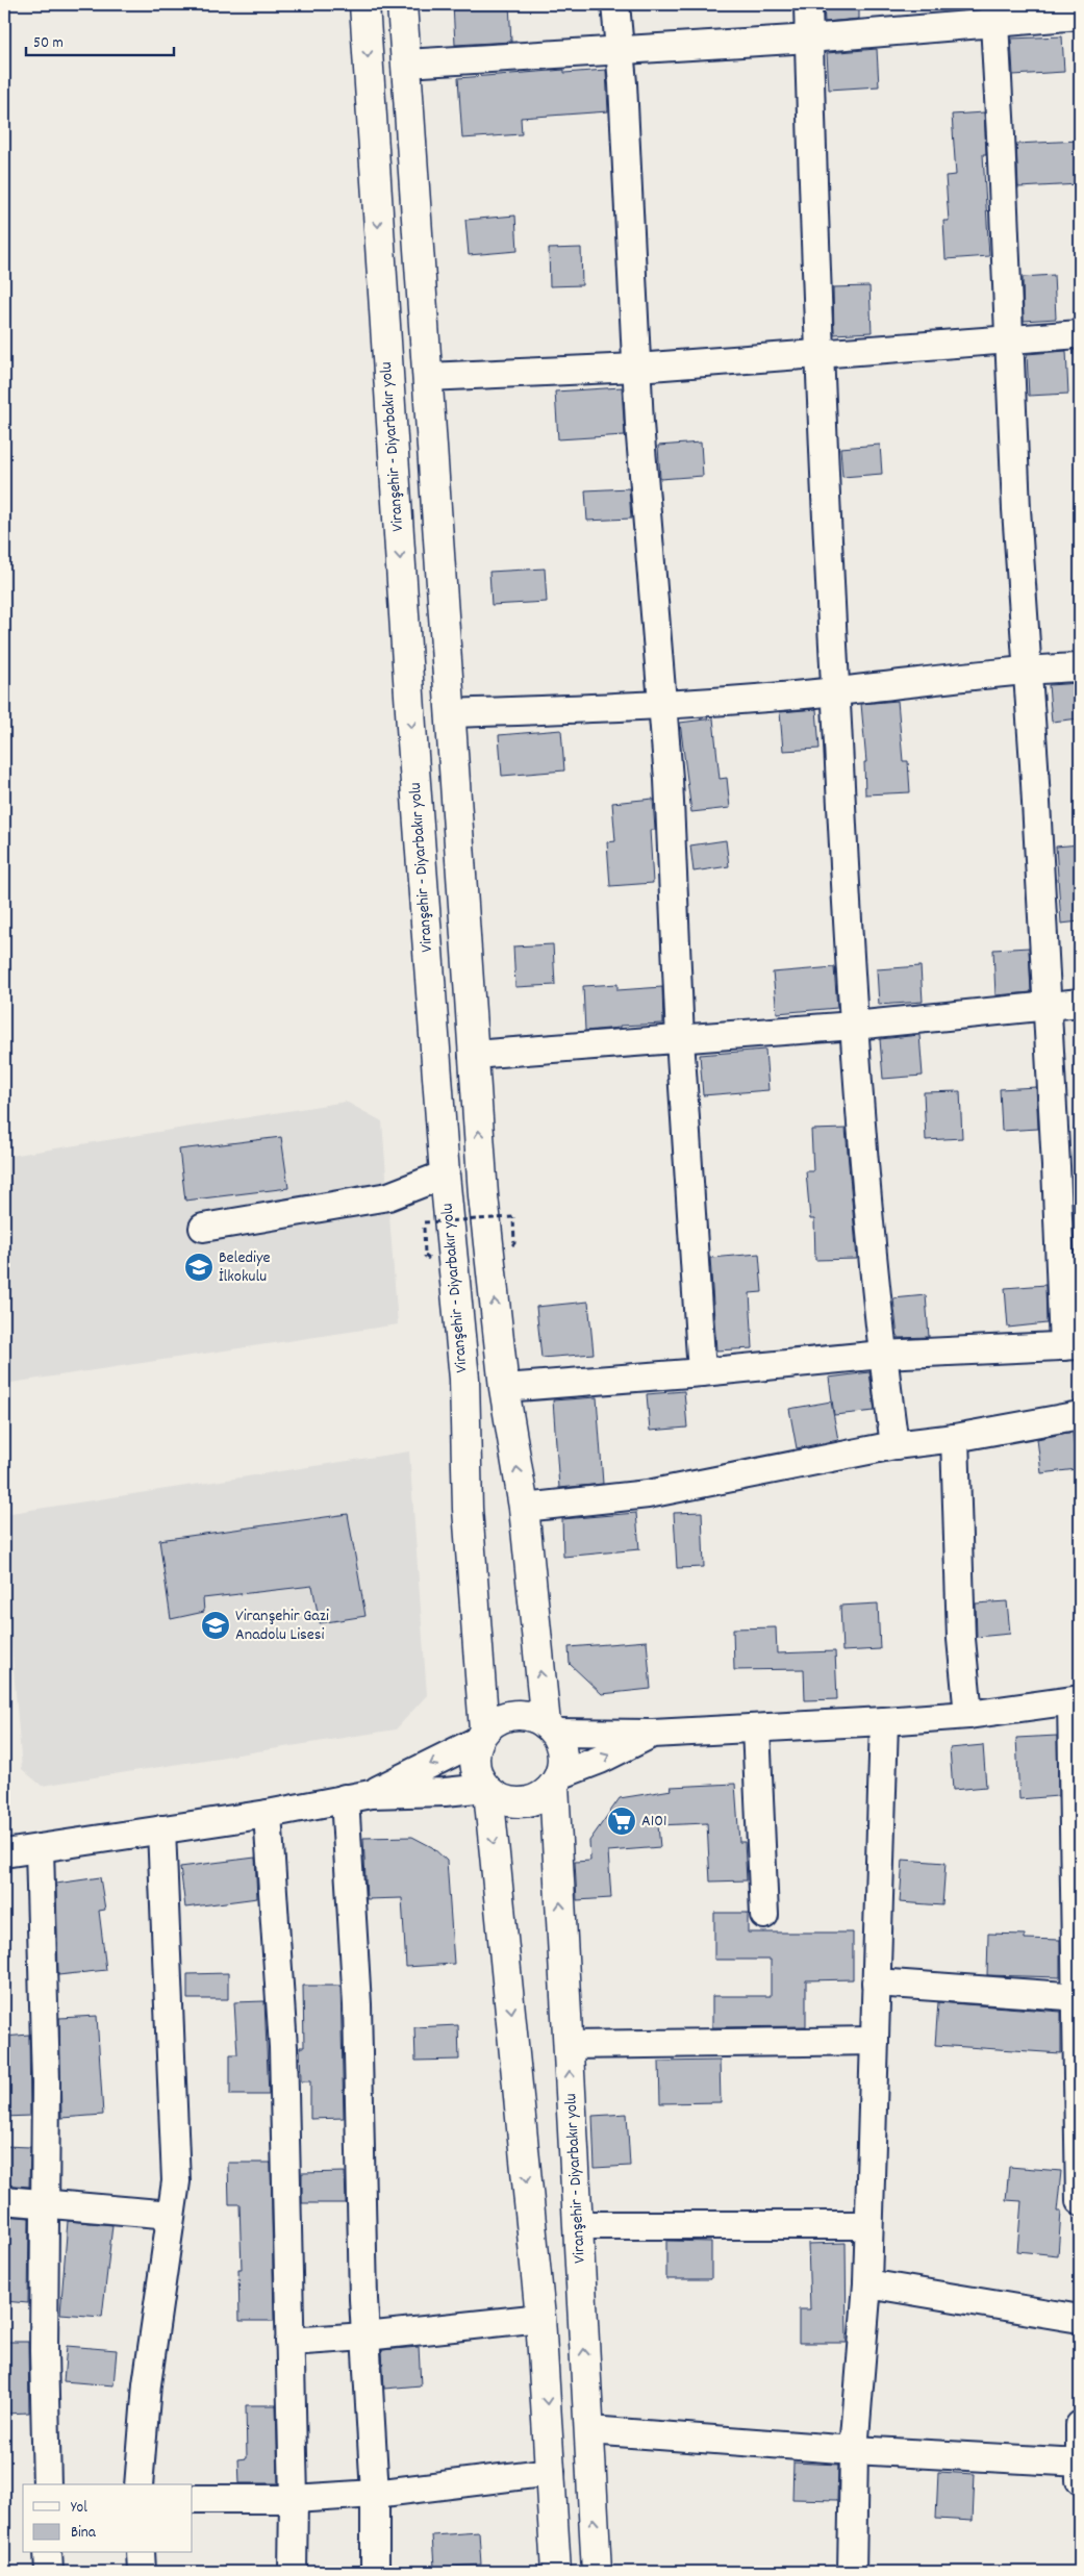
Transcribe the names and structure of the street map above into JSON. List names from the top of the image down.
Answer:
{
  "streets": {
    "main road": ["Viranşehir - Diyarbakır yolu"]
  },
  "places": {
    "school or university": ["Belediye İlkokulu", "Viranşehir Gazi Anadolu Lisesi"],
    "supermarket": ["A101"]
  },
  "legend": ["Yol", "Bina"],
  "scale_bar": "50 m"
}
